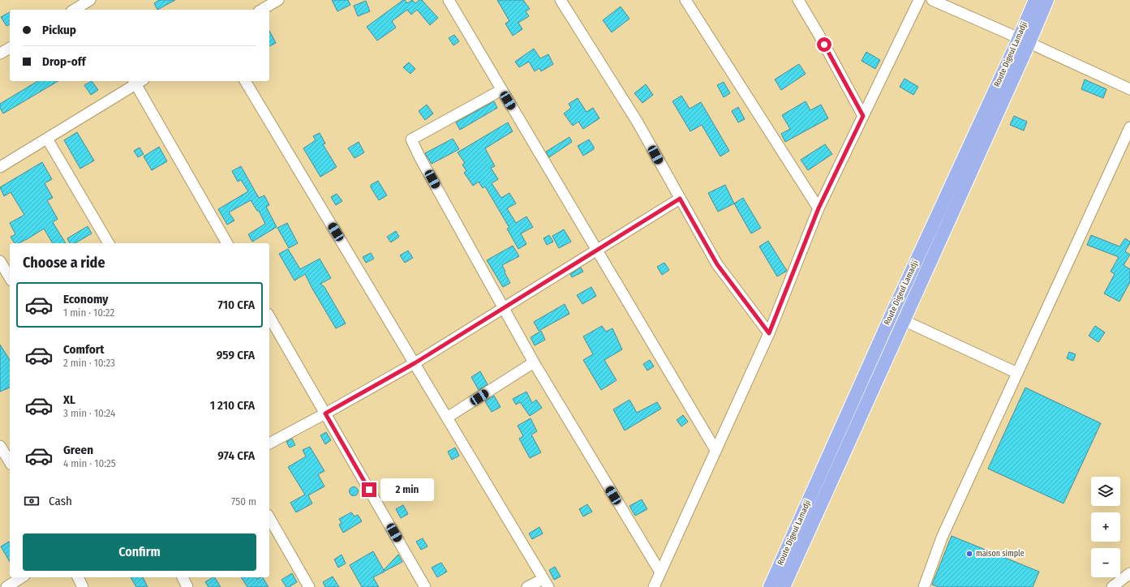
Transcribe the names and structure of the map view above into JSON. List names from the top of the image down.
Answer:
{
  "streets": {
    "main road": ["Route Digeul Lamadji"]
  },
  "places": ["maison simple"],
  "page": {
    "banner": ["Pickup", "Drop-off"],
    "heading": "Choose a ride",
    "list": [
      {
        "name": "Economy",
        "note": "1 min · 10:22",
        "value": "710 CFA"
      },
      {
        "name": "Comfort",
        "note": "2 min · 10:23",
        "value": "959 CFA"
      },
      {
        "name": "XL",
        "note": "3 min · 10:24",
        "value": "1 210 CFA"
      },
      {
        "name": "Green",
        "note": "4 min · 10:25",
        "value": "974 CFA"
      }
    ],
    "map_buttons": ["+", "−"],
    "bubble": "2 min",
    "pay": ["Cash", "750 m"],
    "buttons": "Confirm"
  }
}
